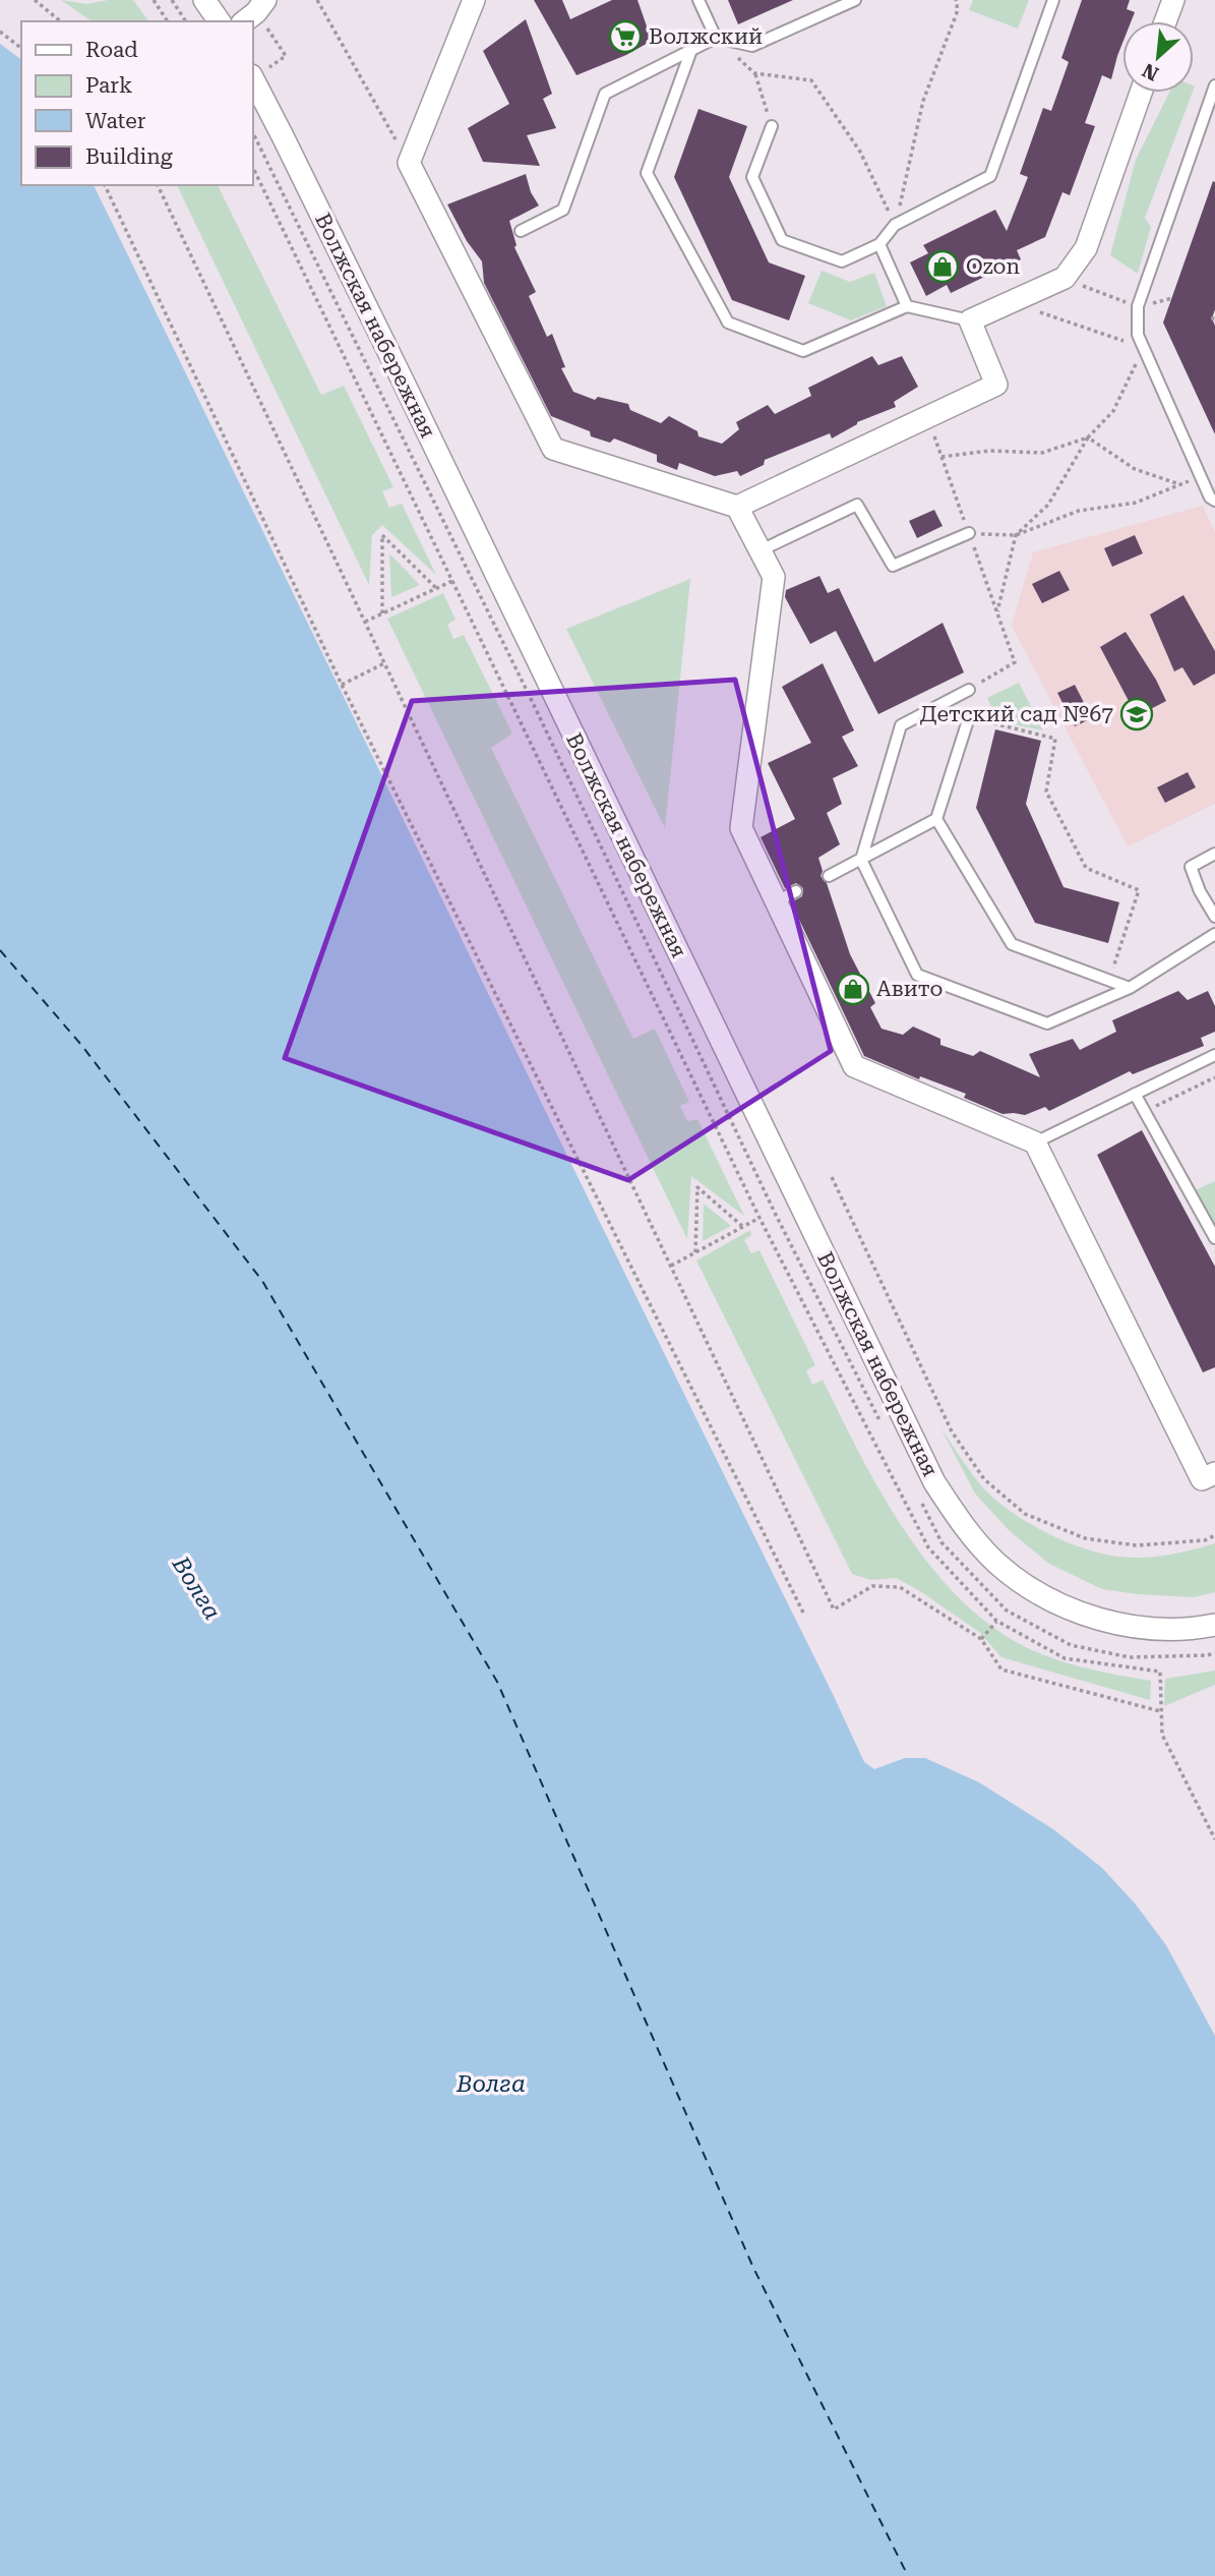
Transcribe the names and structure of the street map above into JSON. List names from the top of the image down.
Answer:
{
  "streets": {
    "street": ["Волжская набережная"]
  },
  "water": ["Волга"],
  "places": {
    "supermarket": ["Волжский"],
    "shop": ["Ozon", "Авито"],
    "school or university": ["Детский сад №67"]
  },
  "legend": [
    "Road",
    "Park",
    "Water",
    "Building"
  ],
  "north": "bottom left"
}
